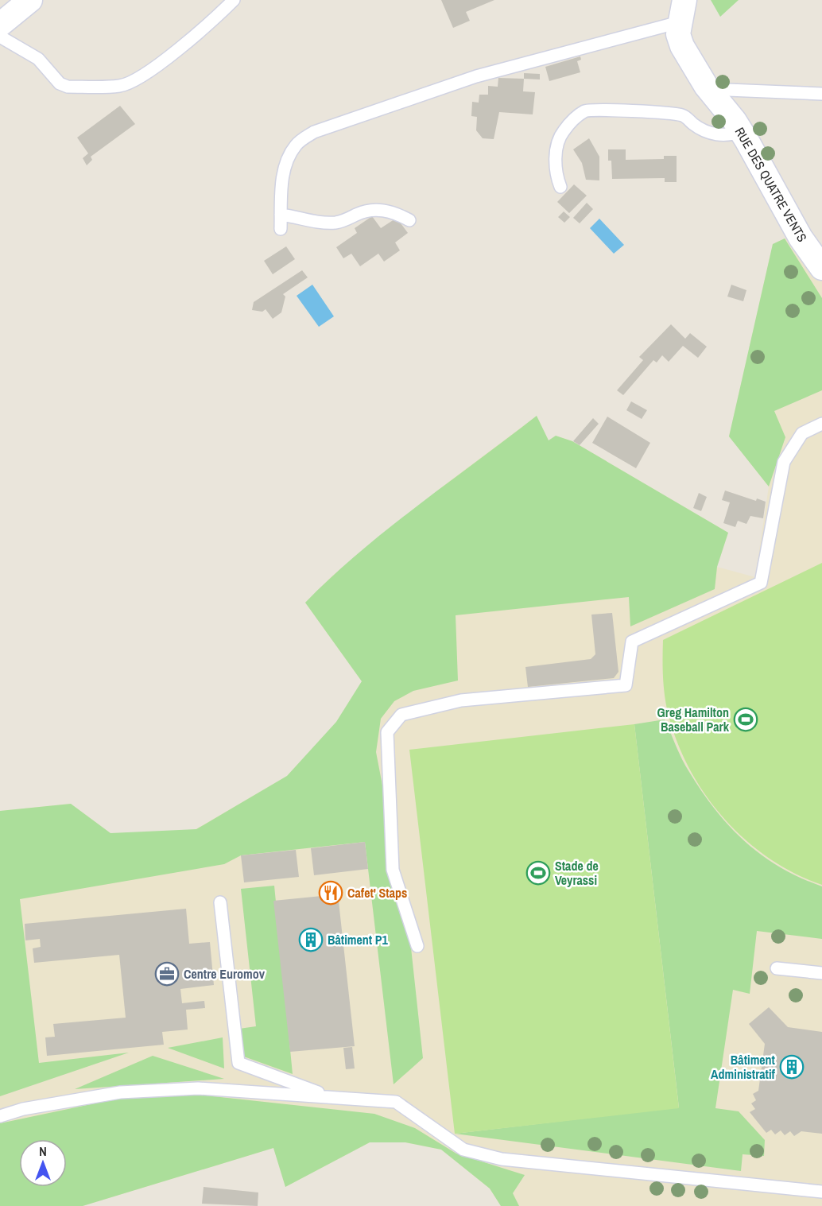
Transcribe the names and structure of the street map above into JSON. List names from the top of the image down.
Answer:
{
  "streets": {
    "street": ["RUE DES QUATRE VENTS"]
  },
  "places": {
    "sports": ["Greg Hamilton Baseball Park", "Stade de Veyrassi"],
    "restaurant": ["Cafet' Staps"],
    "building": ["Bâtiment P1", "Bâtiment Administratif"],
    "office": ["Centre Euromov"]
  },
  "north": "top"
}
